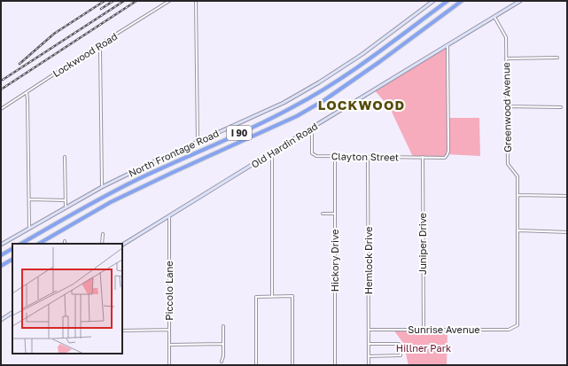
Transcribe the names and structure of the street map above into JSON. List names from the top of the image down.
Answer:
{
  "streets": {
    "highway": ["I 90"],
    "street": [
      "Lockwood Road",
      "Greenwood Avenue",
      "Old Hardin Road",
      "North Frontage Road",
      "Clayton Street",
      "Juniper Drive",
      "Hickory Drive",
      "Hemlock Drive",
      "Piccolo Lane",
      "Sunrise Avenue"
    ]
  },
  "crossings": [
    ["Greenwood Avenue", "Old Hardin Road"],
    ["Greenwood Avenue", "Sunrise Avenue"],
    ["Old Hardin Road", "Clayton Street"],
    ["Old Hardin Road", "Piccolo Lane"],
    ["Clayton Street", "Juniper Drive"],
    ["Clayton Street", "Hickory Drive"],
    ["Clayton Street", "Hemlock Drive"],
    ["Juniper Drive", "Sunrise Avenue"],
    ["Hemlock Drive", "Sunrise Avenue"]
  ],
  "districts": ["LOCKWOOD"],
  "parks": ["Hillner Park"]
}
